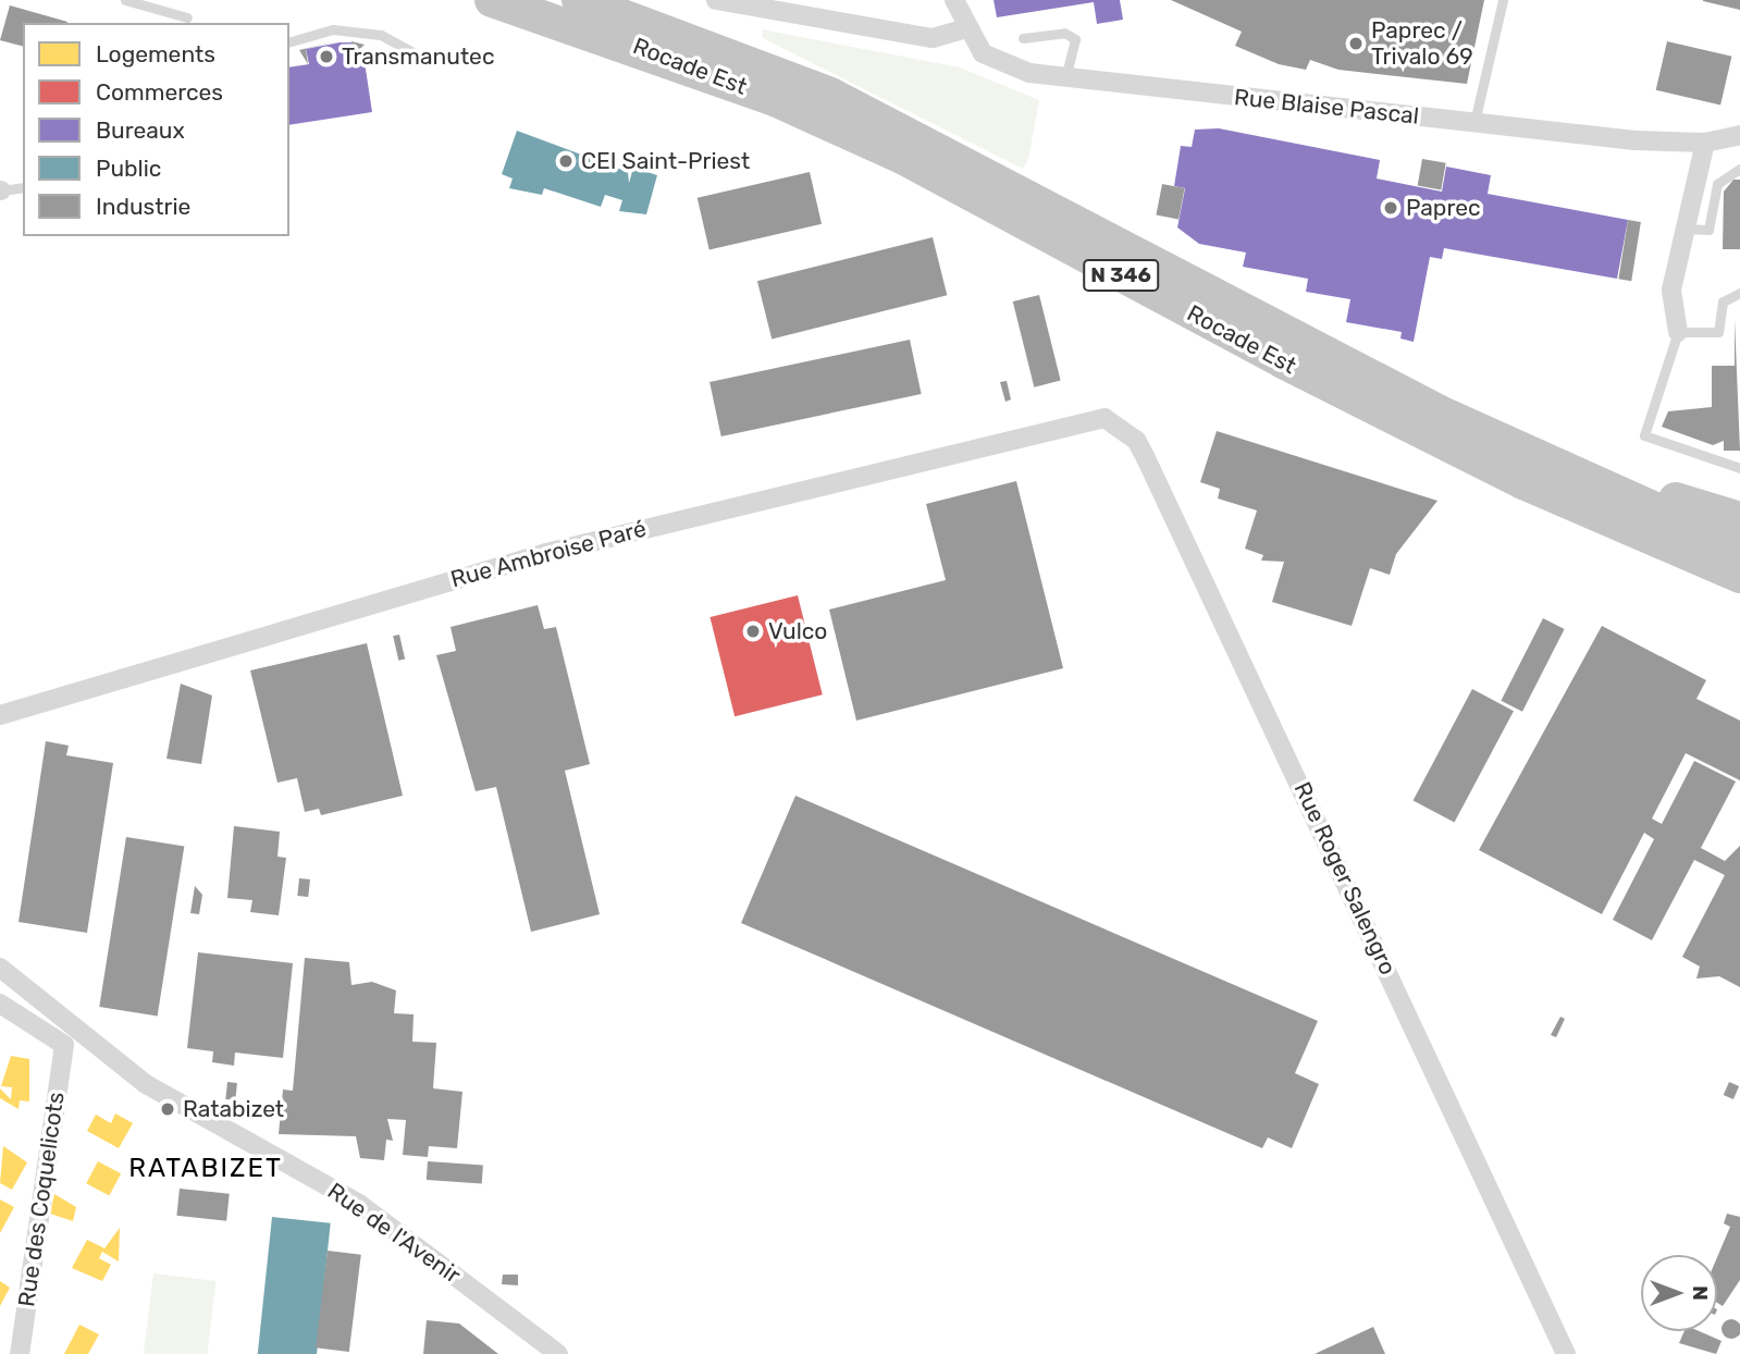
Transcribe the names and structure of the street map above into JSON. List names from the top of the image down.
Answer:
{
  "streets": {
    "highway": ["Rocade Est", "N 346"],
    "street": [
      "Rue Blaise Pascal",
      "Rue Ambroise Paré",
      "Rue Roger Salengro",
      "Rue des Coquelicots",
      "Rue de l'Avenir"
    ]
  },
  "crossings": [
    ["Rue Ambroise Paré", "Rue Roger Salengro"]
  ],
  "districts": ["RATABIZET"],
  "places": [
    "Paprec / Trivalo 69",
    "Transmanutec",
    "CEI Saint-Priest",
    "Paprec",
    "Vulco",
    "Ratabizet"
  ],
  "legend": [
    "Logements",
    "Commerces",
    "Bureaux",
    "Public",
    "Industrie"
  ],
  "north": "right"
}
